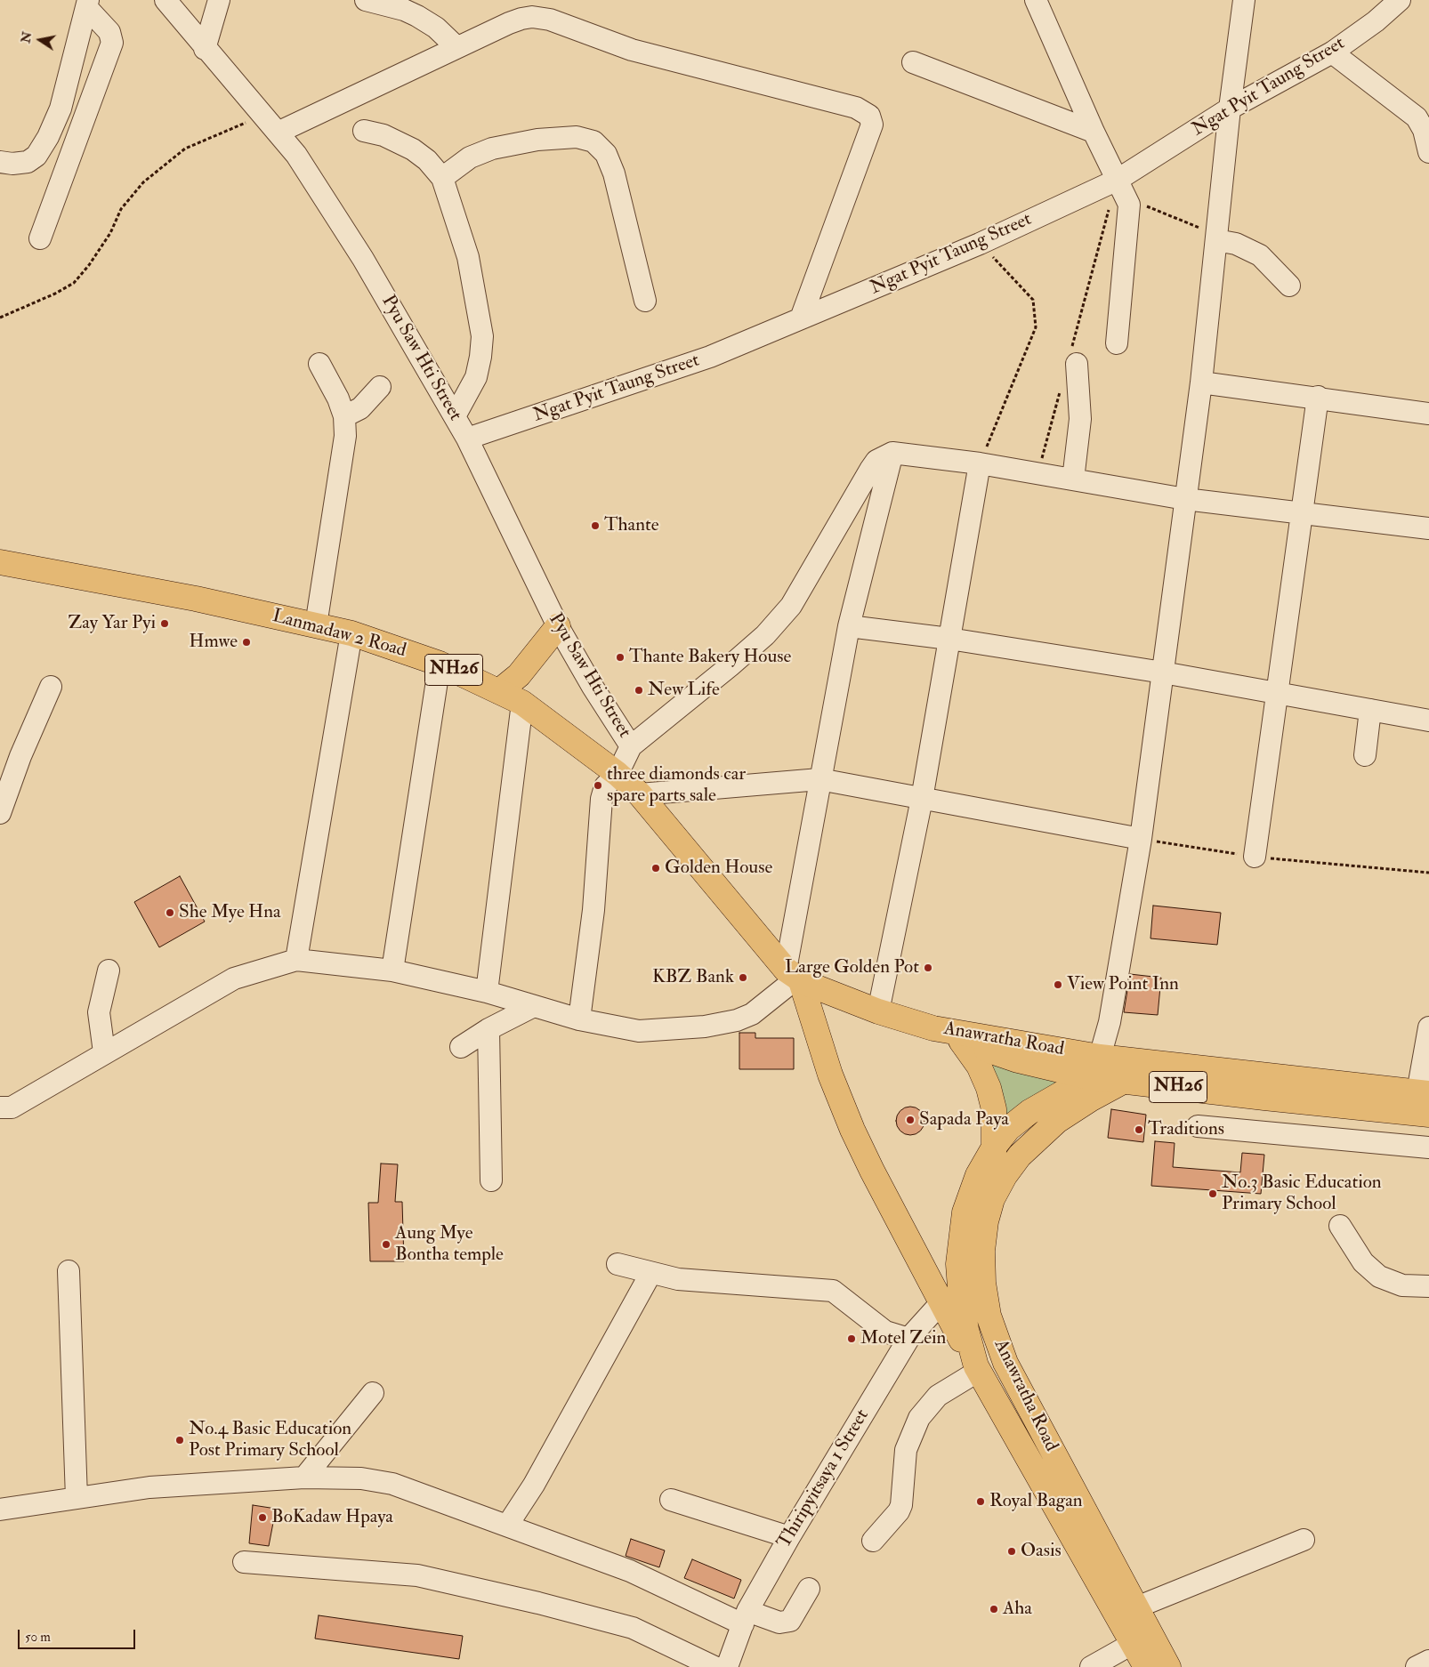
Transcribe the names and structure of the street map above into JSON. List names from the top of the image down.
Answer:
{
  "streets": {
    "main road": ["Lanmadaw 2 Road", "NH26", "Anawratha Road"],
    "street": ["Ngat Pyit Taung Street", "Pyu Saw Hti Street", "Thiripyitsaya 1 Street"]
  },
  "crossings": [
    ["Ngat Pyit Taung Street", "Pyu Saw Hti Street"],
    ["Lanmadaw 2 Road", "NH26"],
    ["NH26", "Anawratha Road"]
  ],
  "places": [
    "Thante",
    "Zay Yar Pyi",
    "Hmwe",
    "Thante Bakery House",
    "New Life",
    "three diamonds car spare parts sale",
    "Golden House",
    "She Mye Hna",
    "Large Golden Pot",
    "KBZ Bank",
    "View Point Inn",
    "Sapada Paya",
    "Traditions",
    "No.3 Basic Education Primary School",
    "Aung Mye Bontha temple",
    "Motel Zein",
    "No.4 Basic Education Post Primary School",
    "Royal Bagan",
    "BoKadaw Hpaya",
    "Oasis",
    "Aha"
  ],
  "scale_bar": "50 m",
  "north": "left"
}
